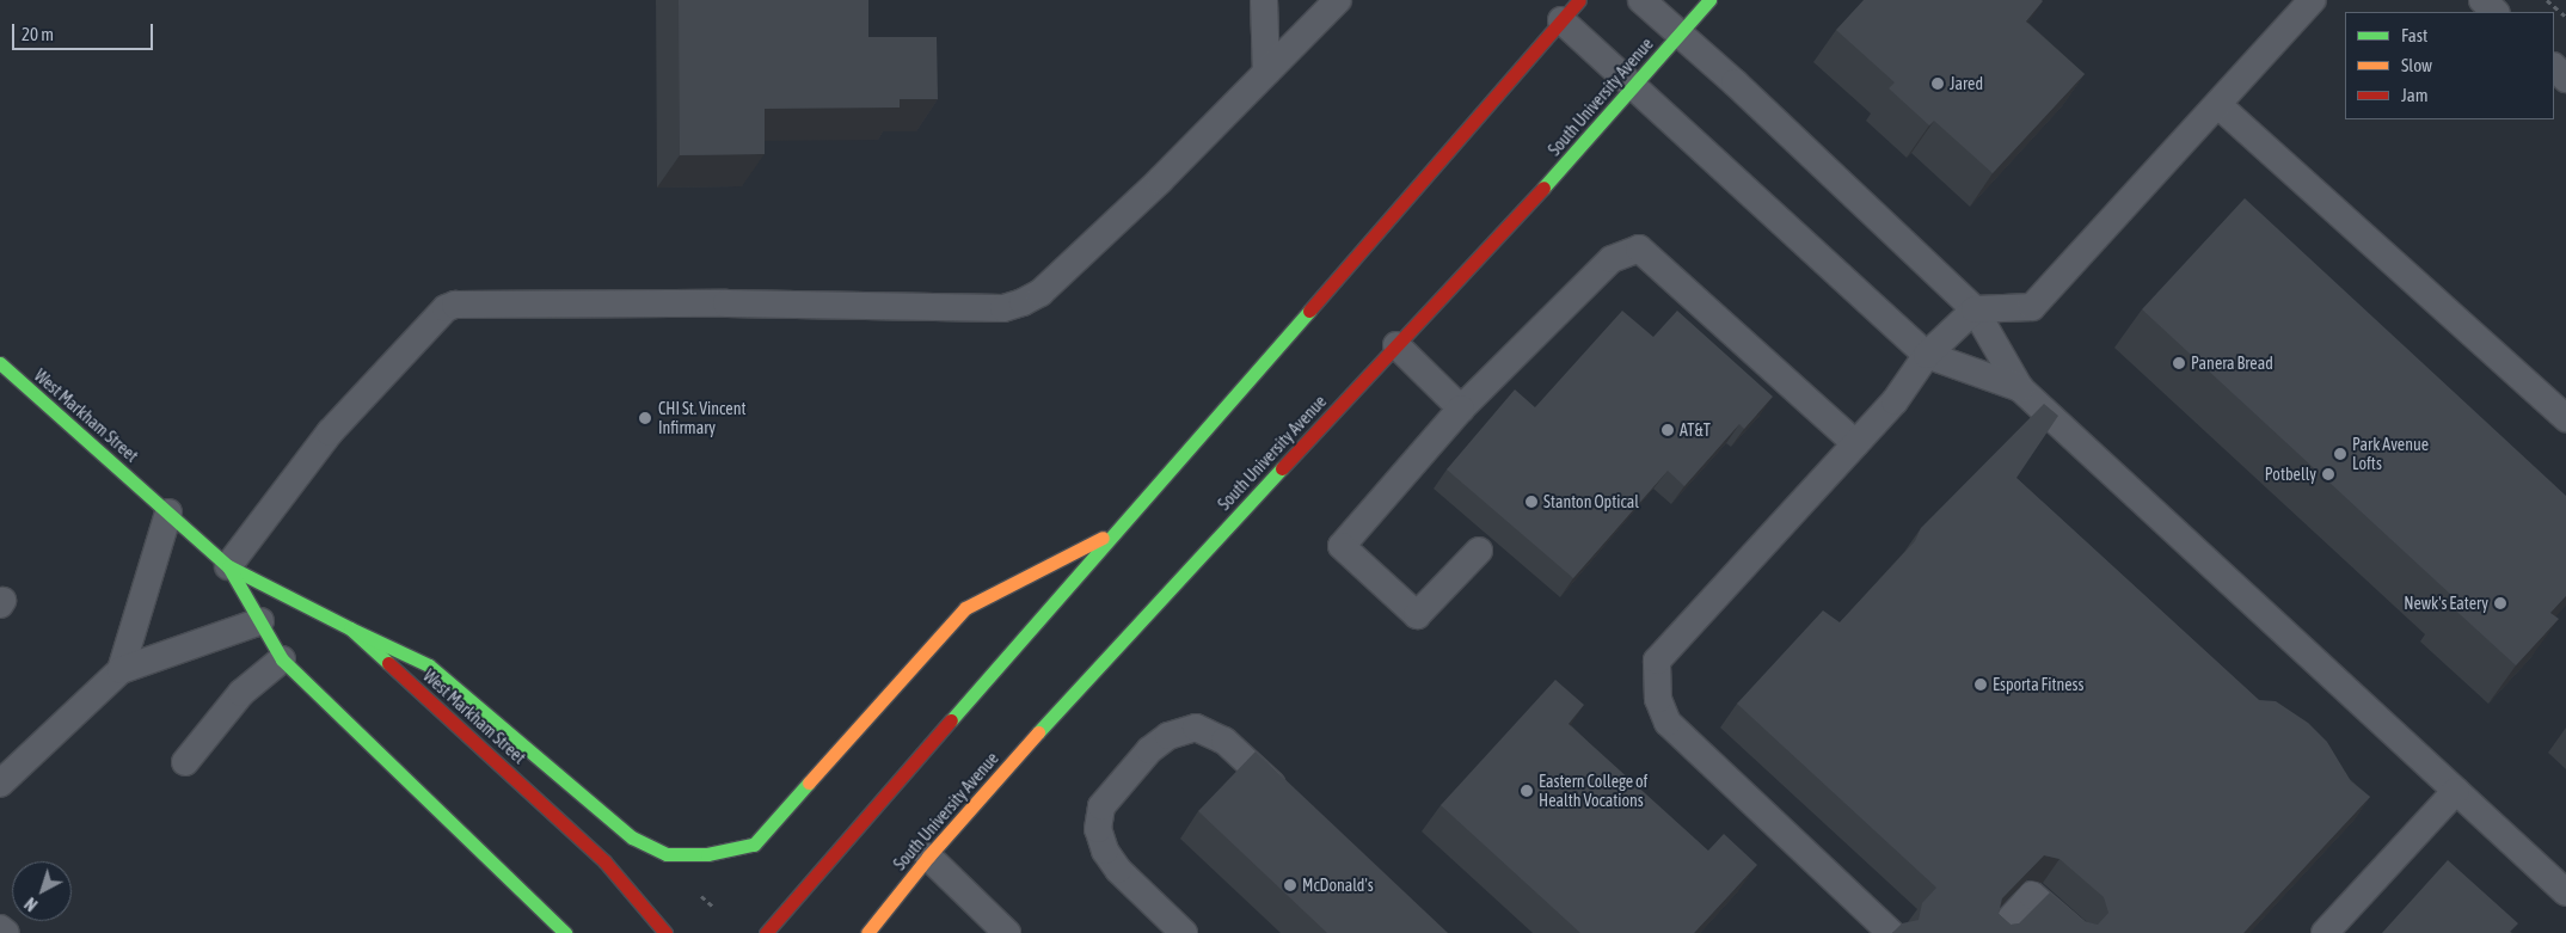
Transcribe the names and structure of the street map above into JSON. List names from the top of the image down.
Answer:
{
  "streets": {
    "main road": ["South University Avenue", "West Markham Street"]
  },
  "places": [
    "Jared",
    "Panera Bread",
    "CHI St. Vincent Infirmary",
    "AT&T",
    "Park Avenue Lofts",
    "Potbelly",
    "Stanton Optical",
    "Newk's Eatery",
    "Esporta Fitness",
    "Eastern College of Health Vocations",
    "McDonald's"
  ],
  "legend": ["Fast", "Slow", "Jam"],
  "scale_bar": "20 m",
  "north": "bottom left"
}
